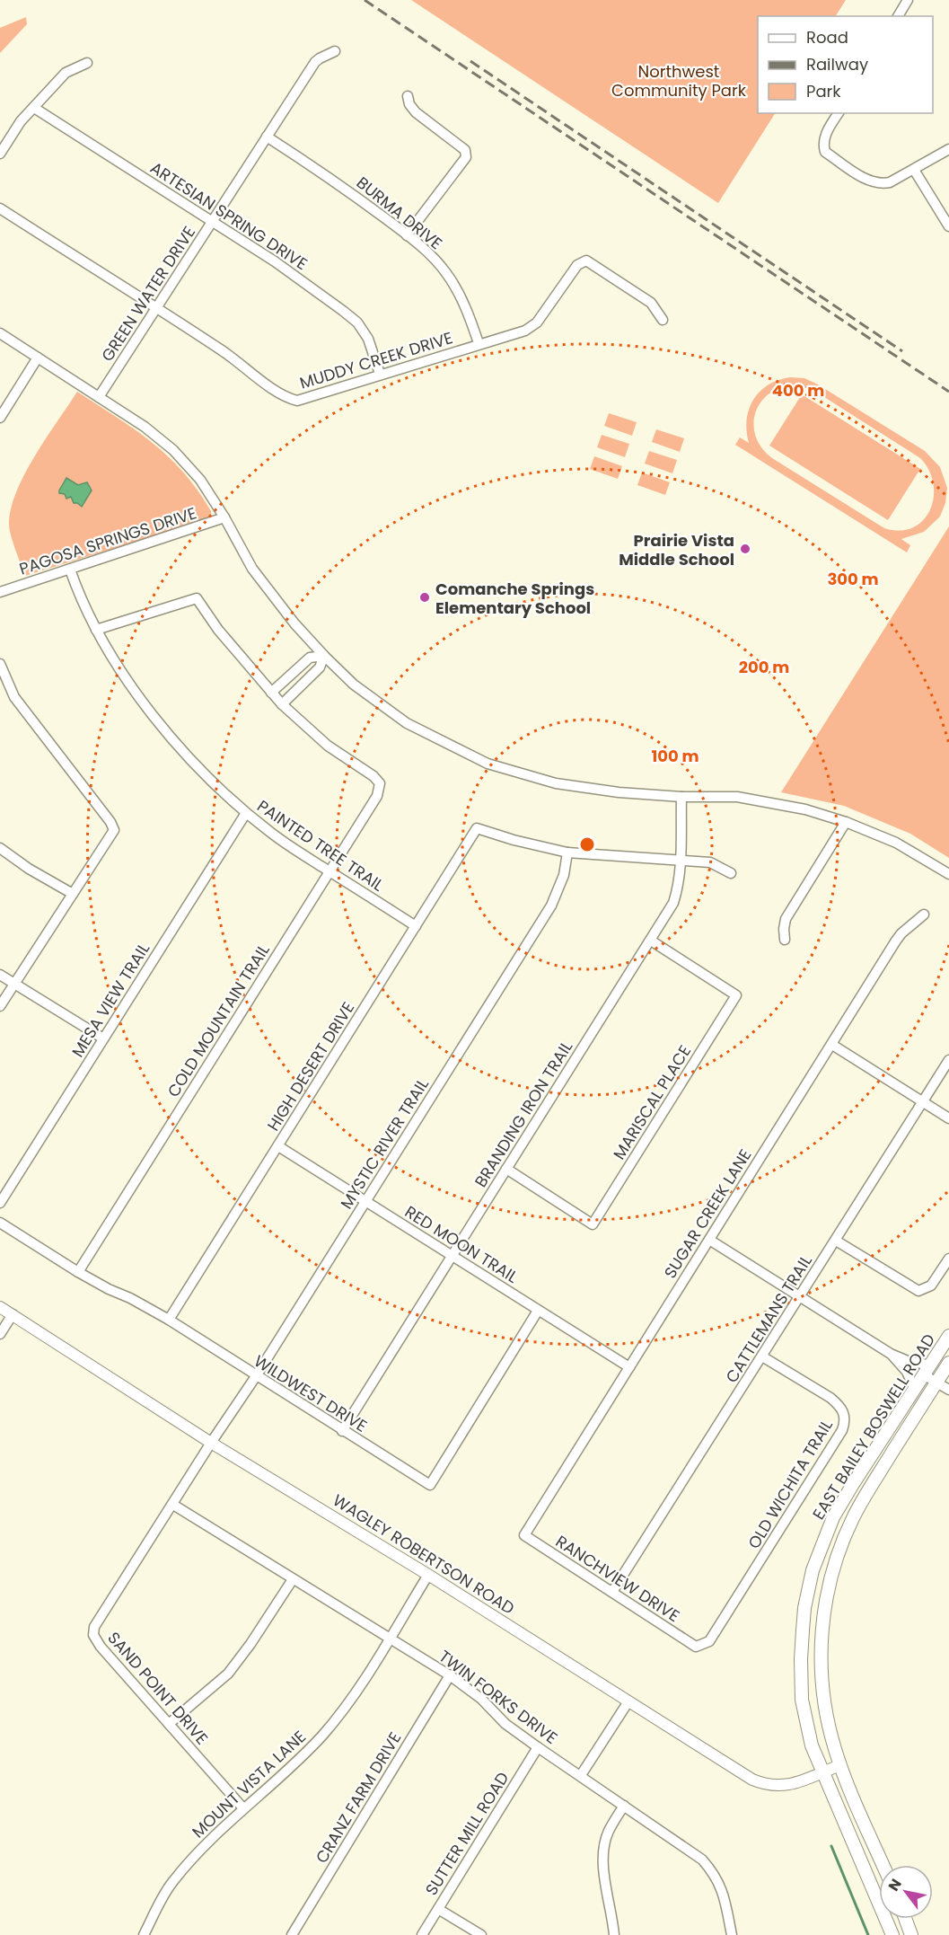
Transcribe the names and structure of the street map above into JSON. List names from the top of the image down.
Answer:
{
  "streets": {
    "main road": ["EAST BAILEY BOSWELL ROAD"],
    "street": [
      "BURMA DRIVE",
      "ARTESIAN SPRING DRIVE",
      "GREEN WATER DRIVE",
      "MUDDY CREEK DRIVE",
      "PAGOSA SPRINGS DRIVE",
      "PAINTED TREE TRAIL",
      "MESA VIEW TRAIL",
      "COLD MOUNTAIN TRAIL",
      "HIGH DESERT DRIVE",
      "MARISCAL PLACE",
      "BRANDING IRON TRAIL",
      "MYSTIC RIVER TRAIL",
      "SUGAR CREEK LANE",
      "RED MOON TRAIL",
      "CATTLEMANS TRAIL",
      "WILDWEST DRIVE",
      "OLD WICHITA TRAIL",
      "WAGLEY ROBERTSON ROAD",
      "RANCHVIEW DRIVE",
      "SAND POINT DRIVE",
      "TWIN FORKS DRIVE",
      "MOUNT VISTA LANE",
      "CRANZ FARM DRIVE",
      "SUTTER MILL ROAD"
    ]
  },
  "crossings": [
    ["BURMA DRIVE", "GREEN WATER DRIVE"],
    ["BURMA DRIVE", "MUDDY CREEK DRIVE"],
    ["ARTESIAN SPRING DRIVE", "GREEN WATER DRIVE"],
    ["ARTESIAN SPRING DRIVE", "MUDDY CREEK DRIVE"],
    ["GREEN WATER DRIVE", "MUDDY CREEK DRIVE"],
    ["PAGOSA SPRINGS DRIVE", "PAINTED TREE TRAIL"],
    ["PAINTED TREE TRAIL", "MESA VIEW TRAIL"],
    ["PAINTED TREE TRAIL", "COLD MOUNTAIN TRAIL"],
    ["PAINTED TREE TRAIL", "HIGH DESERT DRIVE"],
    ["COLD MOUNTAIN TRAIL", "WILDWEST DRIVE"],
    ["HIGH DESERT DRIVE", "MYSTIC RIVER TRAIL"],
    ["HIGH DESERT DRIVE", "RED MOON TRAIL"],
    ["HIGH DESERT DRIVE", "WILDWEST DRIVE"],
    ["MARISCAL PLACE", "BRANDING IRON TRAIL"],
    ["BRANDING IRON TRAIL", "RED MOON TRAIL"],
    ["BRANDING IRON TRAIL", "WILDWEST DRIVE"],
    ["MYSTIC RIVER TRAIL", "RED MOON TRAIL"],
    ["MYSTIC RIVER TRAIL", "WILDWEST DRIVE"],
    ["MYSTIC RIVER TRAIL", "WAGLEY ROBERTSON ROAD"],
    ["MYSTIC RIVER TRAIL", "SAND POINT DRIVE"],
    ["SUGAR CREEK LANE", "RED MOON TRAIL"],
    ["SUGAR CREEK LANE", "RANCHVIEW DRIVE"],
    ["RED MOON TRAIL", "WILDWEST DRIVE"],
    ["CATTLEMANS TRAIL", "OLD WICHITA TRAIL"],
    ["CATTLEMANS TRAIL", "RANCHVIEW DRIVE"],
    ["EAST BAILEY BOSWELL ROAD", "WAGLEY ROBERTSON ROAD"],
    ["OLD WICHITA TRAIL", "RANCHVIEW DRIVE"],
    ["WAGLEY ROBERTSON ROAD", "SAND POINT DRIVE"],
    ["WAGLEY ROBERTSON ROAD", "MOUNT VISTA LANE"],
    ["SAND POINT DRIVE", "TWIN FORKS DRIVE"],
    ["SAND POINT DRIVE", "MOUNT VISTA LANE"],
    ["TWIN FORKS DRIVE", "MOUNT VISTA LANE"],
    ["TWIN FORKS DRIVE", "CRANZ FARM DRIVE"],
    ["TWIN FORKS DRIVE", "SUTTER MILL ROAD"]
  ],
  "parks": ["Northwest Community Park"],
  "places": ["Prairie Vista Middle School", "Comanche Springs Elementary School"],
  "legend": ["Road", "Railway", "Park"],
  "north": "top left",
  "rings": [
    "400 m",
    "300 m",
    "200 m",
    "100 m"
  ]
}
